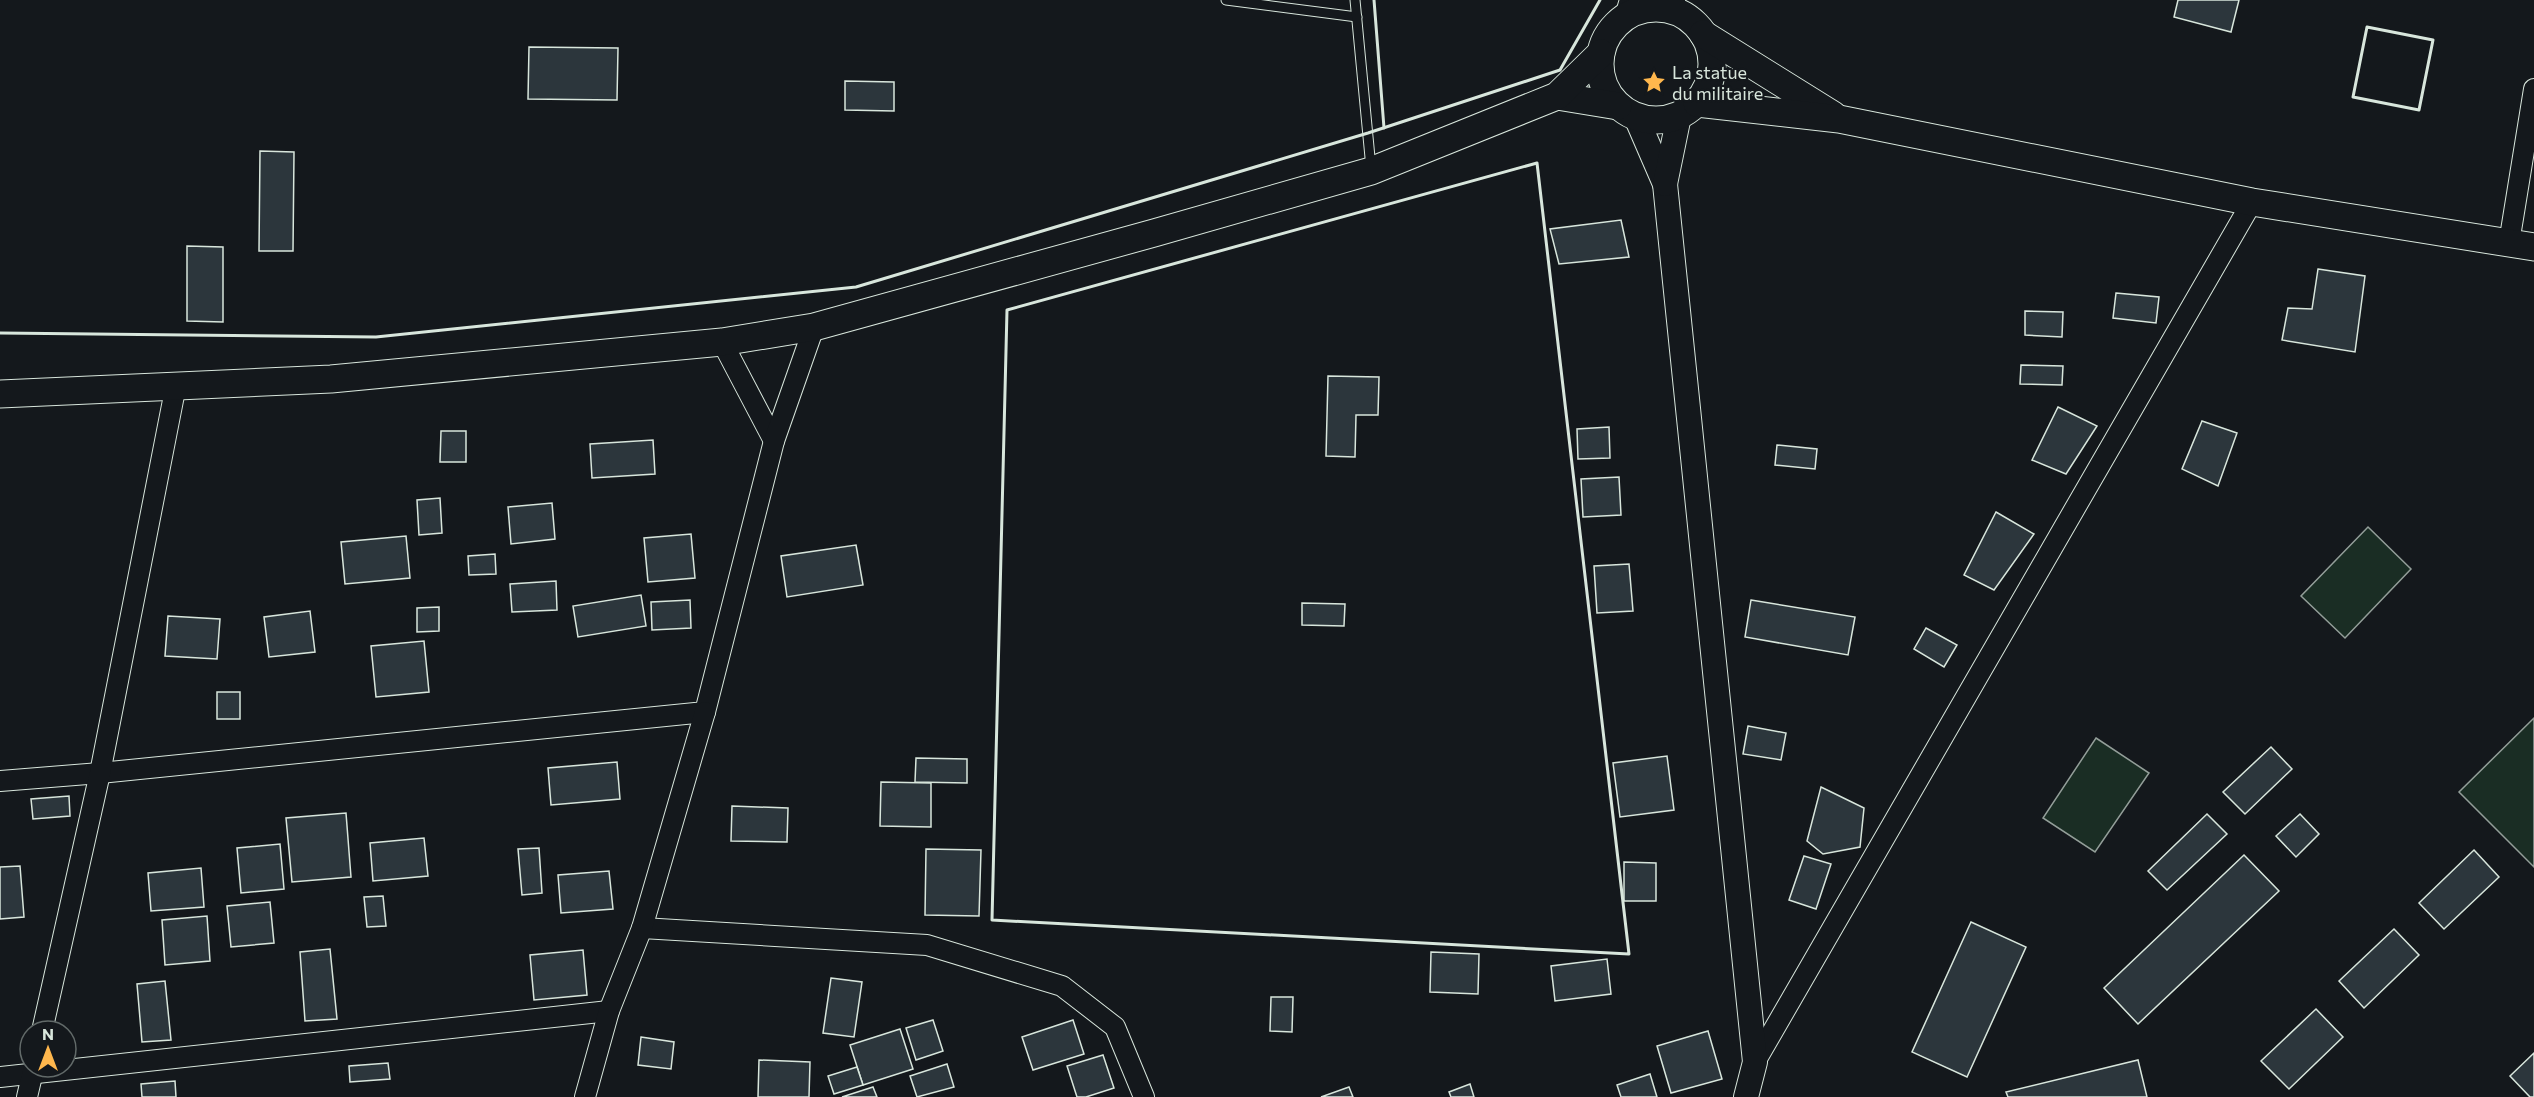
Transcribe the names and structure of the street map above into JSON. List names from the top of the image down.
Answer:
{
  "places": {
    "place": ["La statue du militaire"]
  },
  "north": "top"
}
